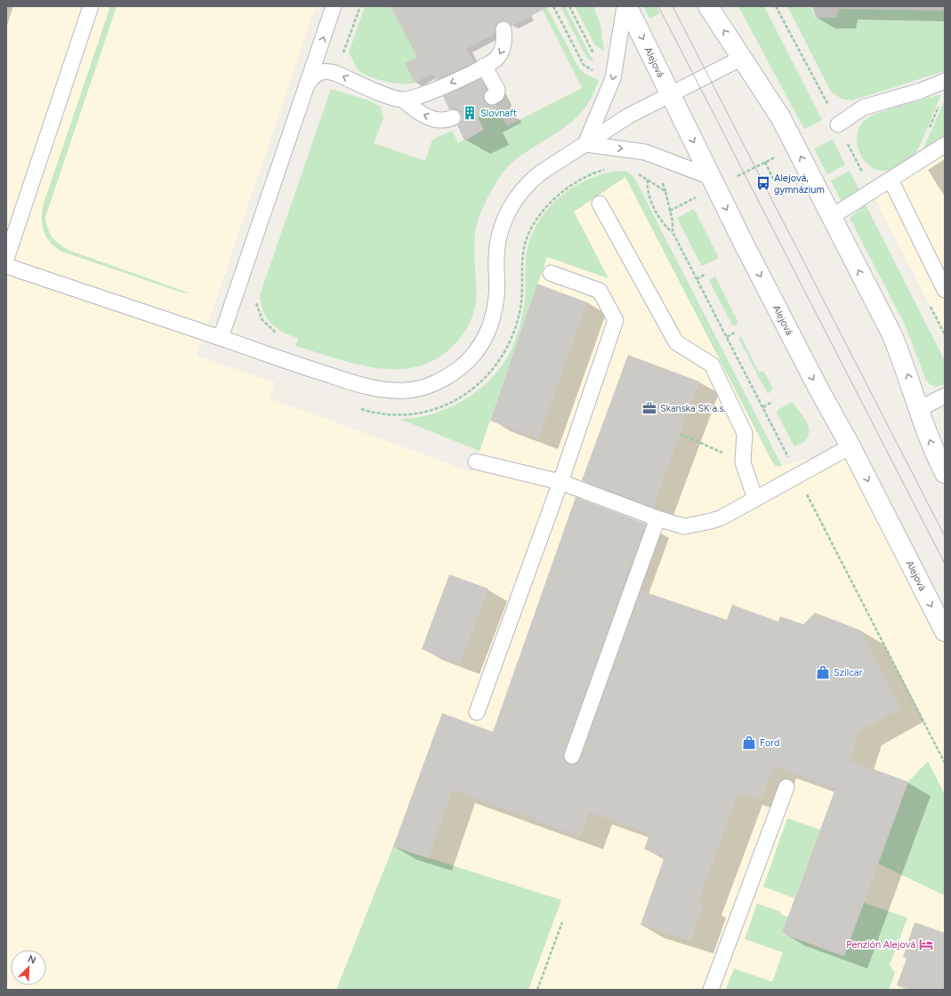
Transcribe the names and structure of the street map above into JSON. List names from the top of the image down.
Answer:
{
  "streets": {
    "street": ["Alejová"]
  },
  "places": {
    "building": ["Slovnaft"],
    "bus stop": ["Alejová, gymnázium"],
    "office": ["Skanska SK a.s."],
    "shop": ["Szilcar", "Ford"],
    "hotel": ["Penzión Alejová"]
  },
  "north": "top right"
}
